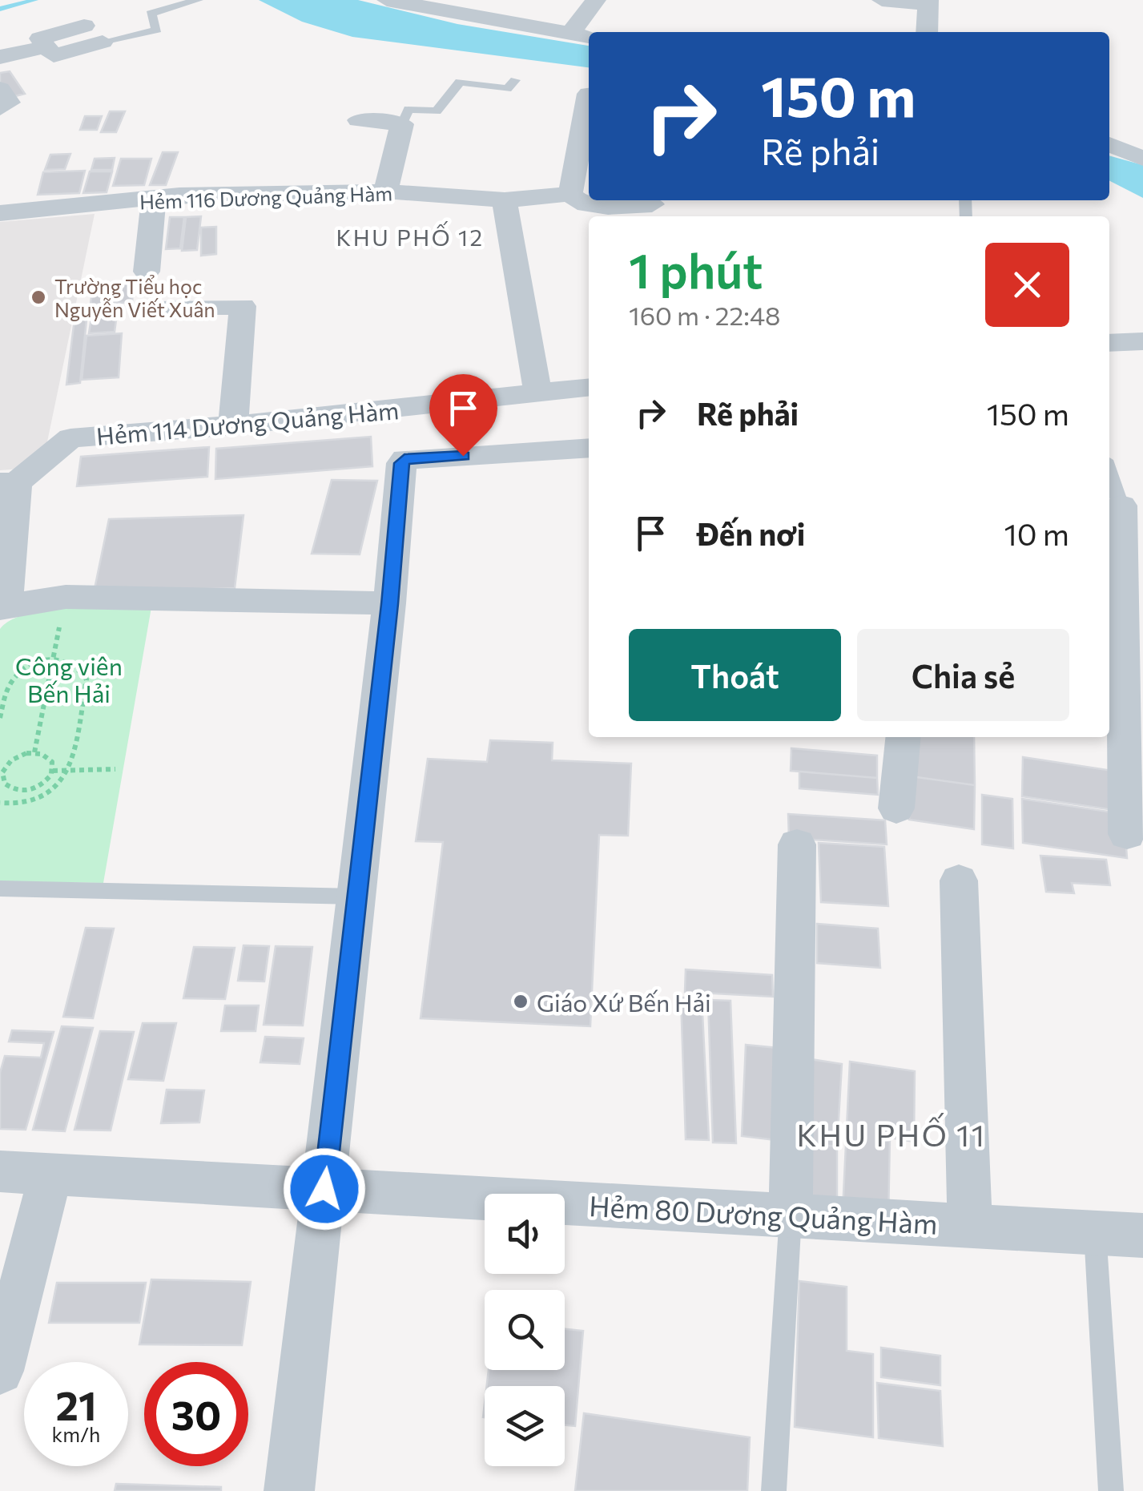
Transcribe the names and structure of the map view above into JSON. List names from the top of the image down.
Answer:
{
  "streets": {
    "street": ["Hẻm 116 Dương Quảng Hàm", "Hẻm 114 Dương Quảng Hàm", "Hẻm 80 Dương Quảng Hàm"]
  },
  "districts": ["KHU PHỐ 12", "KHU PHỐ 11"],
  "parks": ["Công viên Bến Hải"],
  "places": ["Trường Tiểu học Nguyễn Viết Xuân", "Giáo Xứ Bến Hải"],
  "page": {
    "turn": ["150 m", "Rẽ phải"],
    "heading": ["1 phút", "160 m · 22:48"],
    "list": [
      {
        "name": "Rẽ phải",
        "value": "150 m"
      },
      {
        "name": "Đến nơi",
        "value": "10 m"
      }
    ],
    "buttons": ["Thoát", "Chia sẻ"],
    "speed": "21 km/h",
    "limit": "30"
  }
}
